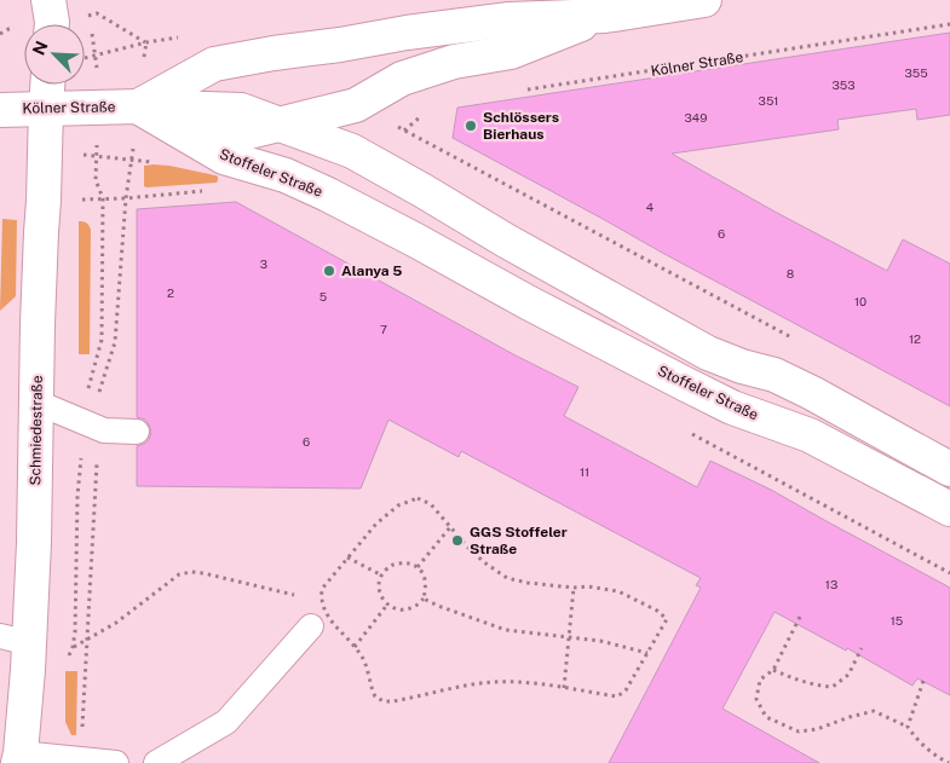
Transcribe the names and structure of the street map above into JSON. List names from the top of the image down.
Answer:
{
  "streets": {
    "main road": ["Kölner Straße", "Stoffeler Straße", "Schmiedestraße"]
  },
  "crossings": [
    ["Kölner Straße", "Stoffeler Straße"],
    ["Kölner Straße", "Schmiedestraße"]
  ],
  "places": ["Schlössers Bierhaus", "Alanya 5", "GGS Stoffeler Straße"],
  "house_numbers": [
    "355",
    "353",
    "351",
    "349",
    "4",
    "6",
    "3",
    "8",
    "2",
    "5",
    "10",
    "7",
    "12",
    "6",
    "11",
    "13",
    "15"
  ],
  "north": "top left"
}
